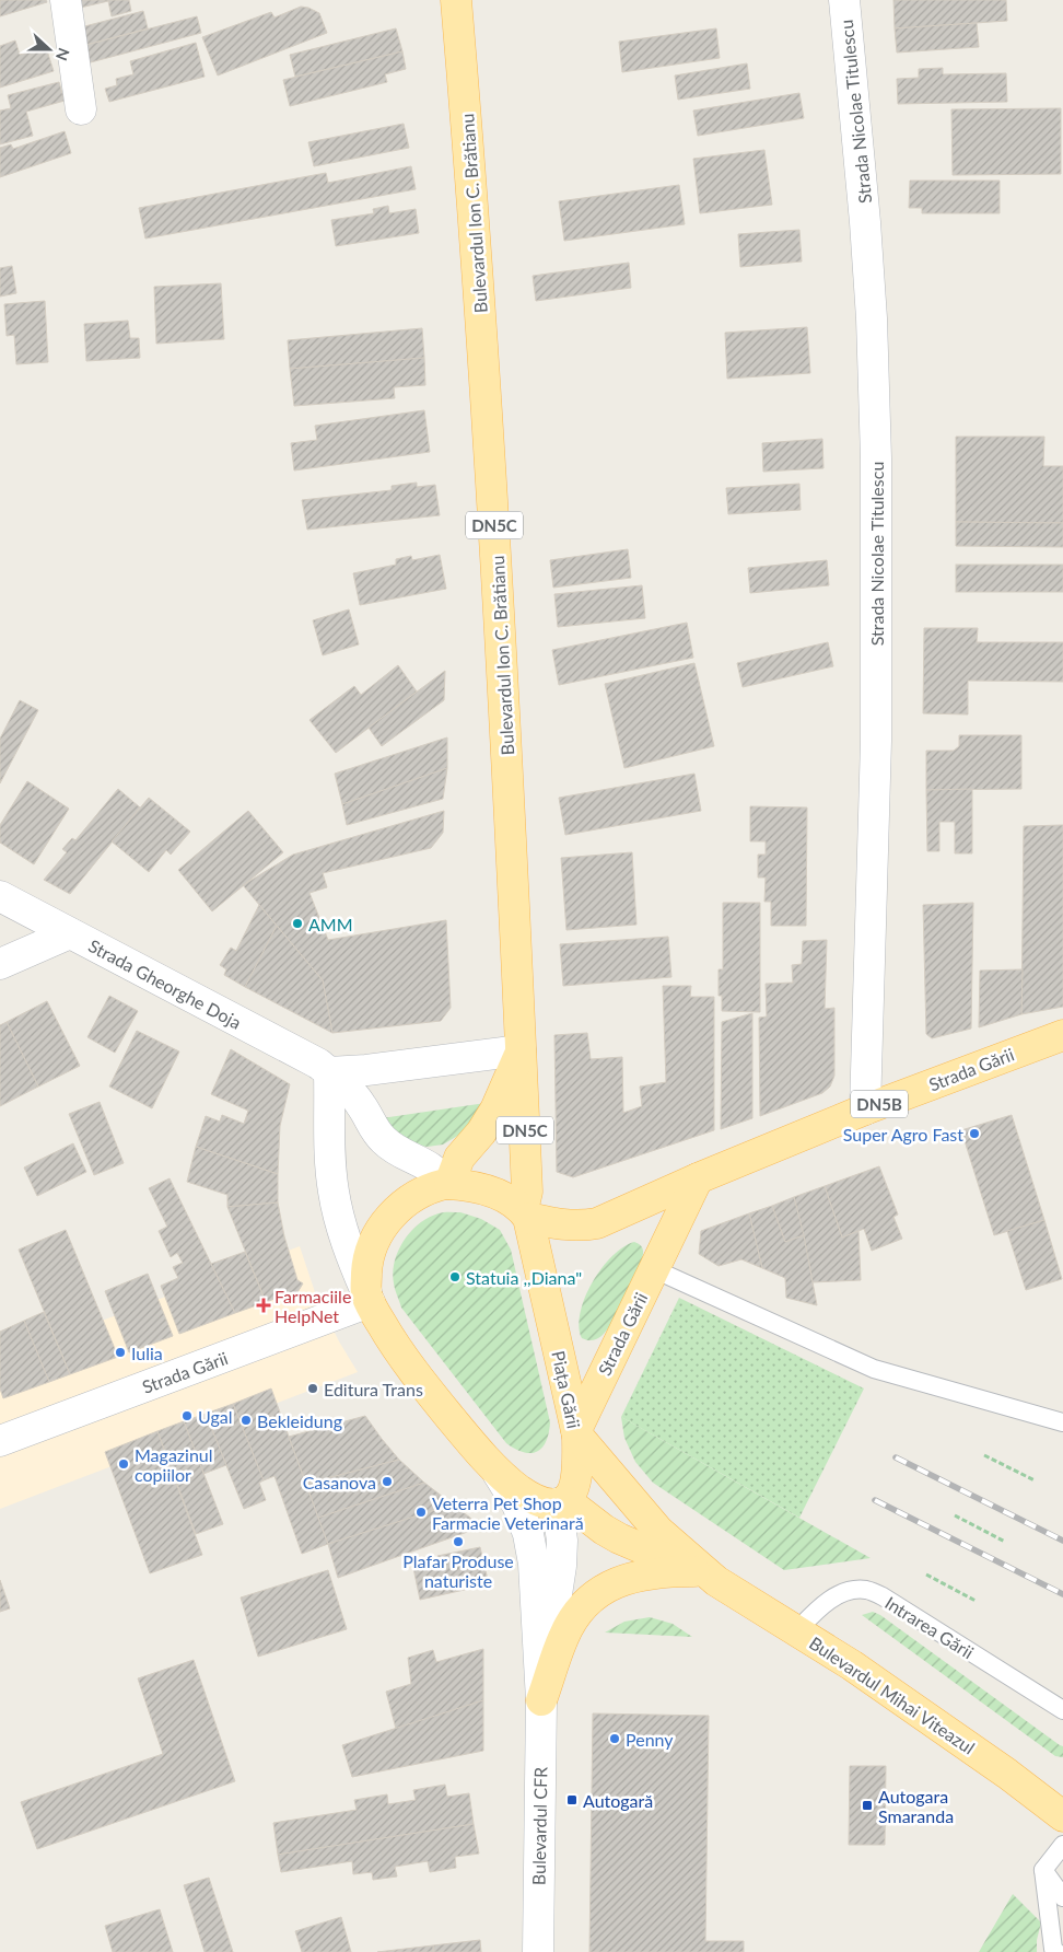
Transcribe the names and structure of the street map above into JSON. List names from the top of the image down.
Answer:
{
  "streets": {
    "main road": [
      "Bulevardul Ion C. Brătianu",
      "DN5C",
      "Strada Gării",
      "DN5B",
      "Piața Gării",
      "Bulevardul Mihai Viteazul"
    ],
    "street": ["Strada Nicolae Titulescu", "Strada Gheorghe Doja", "Bulevardul CFR"],
    "lane": ["Intrarea Gării"]
  },
  "crossings": [
    ["Strada Nicolae Titulescu", "Strada Gării"],
    ["Bulevardul Ion C. Brătianu", "Strada Gheorghe Doja"],
    ["Bulevardul Ion C. Brătianu", "Strada Gării"],
    ["Bulevardul Ion C. Brătianu", "Piața Gării"],
    ["Strada Gării", "Piața Gării"],
    ["Strada Gării", "Bulevardul Mihai Viteazul"],
    ["Piața Gării", "Bulevardul Mihai Viteazul"],
    ["Piața Gării", "Bulevardul CFR"],
    ["Intrarea Gării", "Bulevardul Mihai Viteazul"],
    ["Bulevardul Mihai Viteazul", "Bulevardul CFR"]
  ],
  "places": {
    "other": [
      "AMM",
      "Super Agro Fast",
      "Statuia ,,Diana\"",
      "Iulia",
      "Editura Trans",
      "Ugal",
      "Bekleidung",
      "Magazinul copiilor",
      "Casanova",
      "Veterra Pet Shop Farmacie Veterinară",
      "Plafar Produse naturiste",
      "Penny"
    ],
    "health": ["Farmaciile HelpNet"],
    "transit": ["Autogară", "Autogara Smaranda"]
  },
  "north": "right"
}
